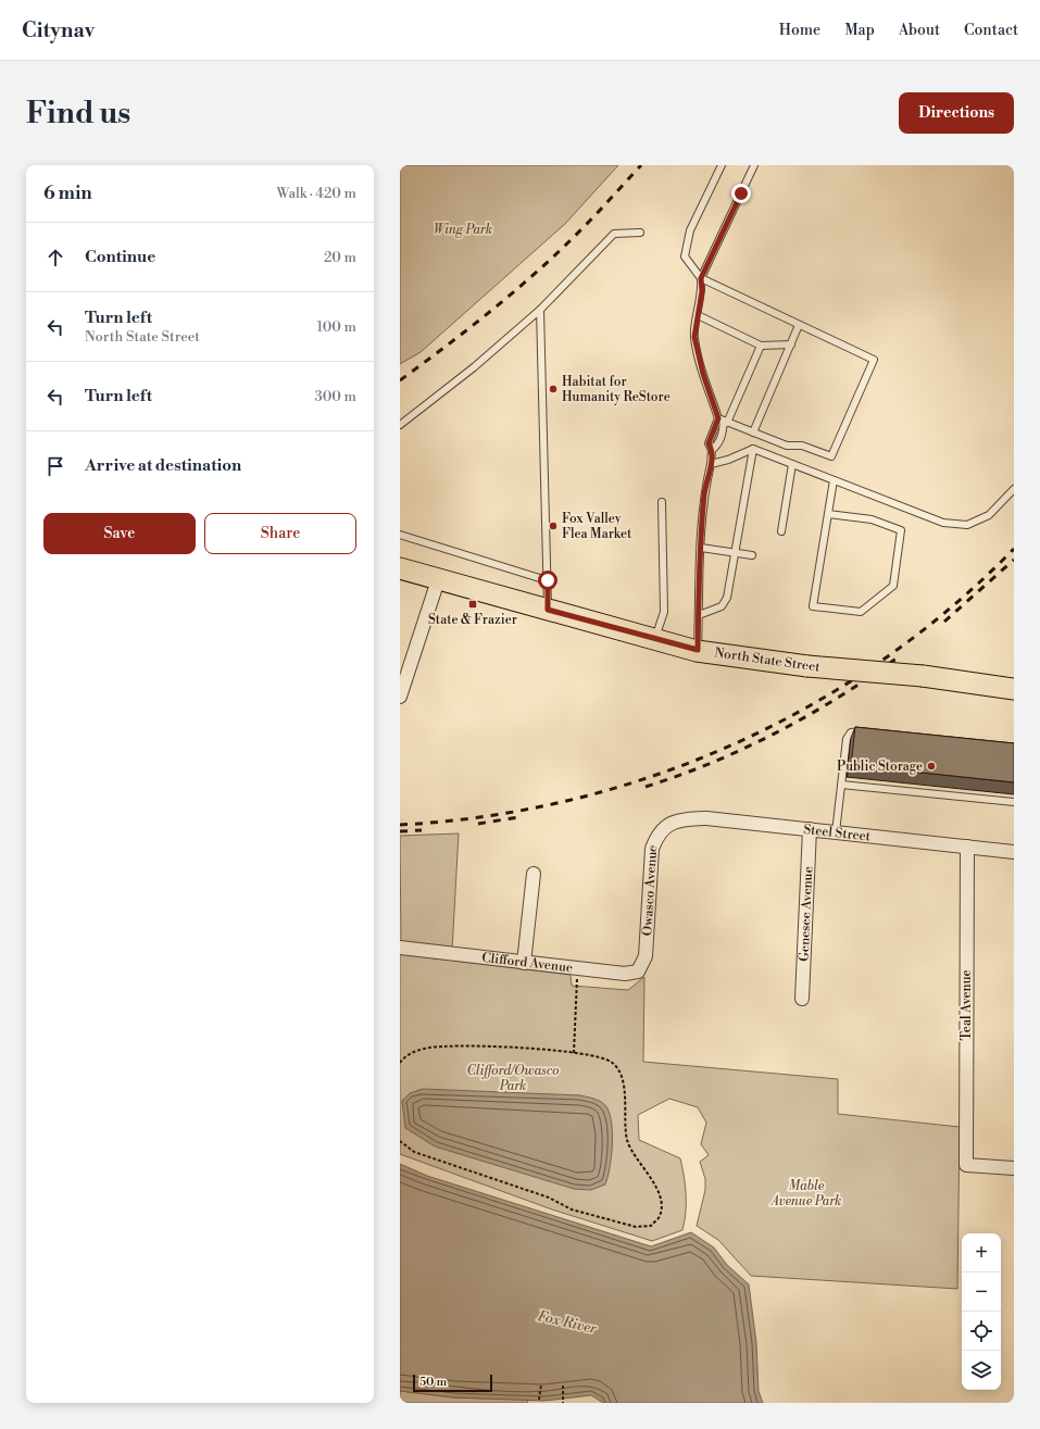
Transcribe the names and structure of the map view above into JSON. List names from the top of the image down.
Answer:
{
  "streets": {
    "main road": ["North State Street"],
    "street": [
      "Steel Street",
      "Owasco Avenue",
      "Genesee Avenue",
      "Clifford Avenue",
      "Teal Avenue"
    ]
  },
  "crossings": [
    ["Steel Street", "Owasco Avenue"],
    ["Steel Street", "Genesee Avenue"],
    ["Steel Street", "Teal Avenue"],
    ["Owasco Avenue", "Clifford Avenue"]
  ],
  "water": ["Fox River"],
  "parks": ["Wing Park", "Clifford/Owasco Park", "Mable Avenue Park"],
  "places": {
    "other": ["Habitat for Humanity ReStore", "Fox Valley Flea Market", "Public Storage"],
    "transit": ["State & Frazier"]
  },
  "scale_bar": "50 m",
  "page": {
    "header": "Citynav",
    "nav": [
      "Home",
      "Map",
      "About",
      "Contact"
    ],
    "buttons": [
      "Directions",
      ["Save", "Share"]
    ],
    "title": "Find us",
    "heading": ["6 min", "Walk · 420 m"],
    "list": [
      ["Continue", "20 m"],
      ["Turn left", "North State Street", "100 m"],
      ["Turn left", "300 m"],
      "Arrive at destination"
    ],
    "map_buttons": ["+", "−"],
    "scale": "50 m"
  }
}
